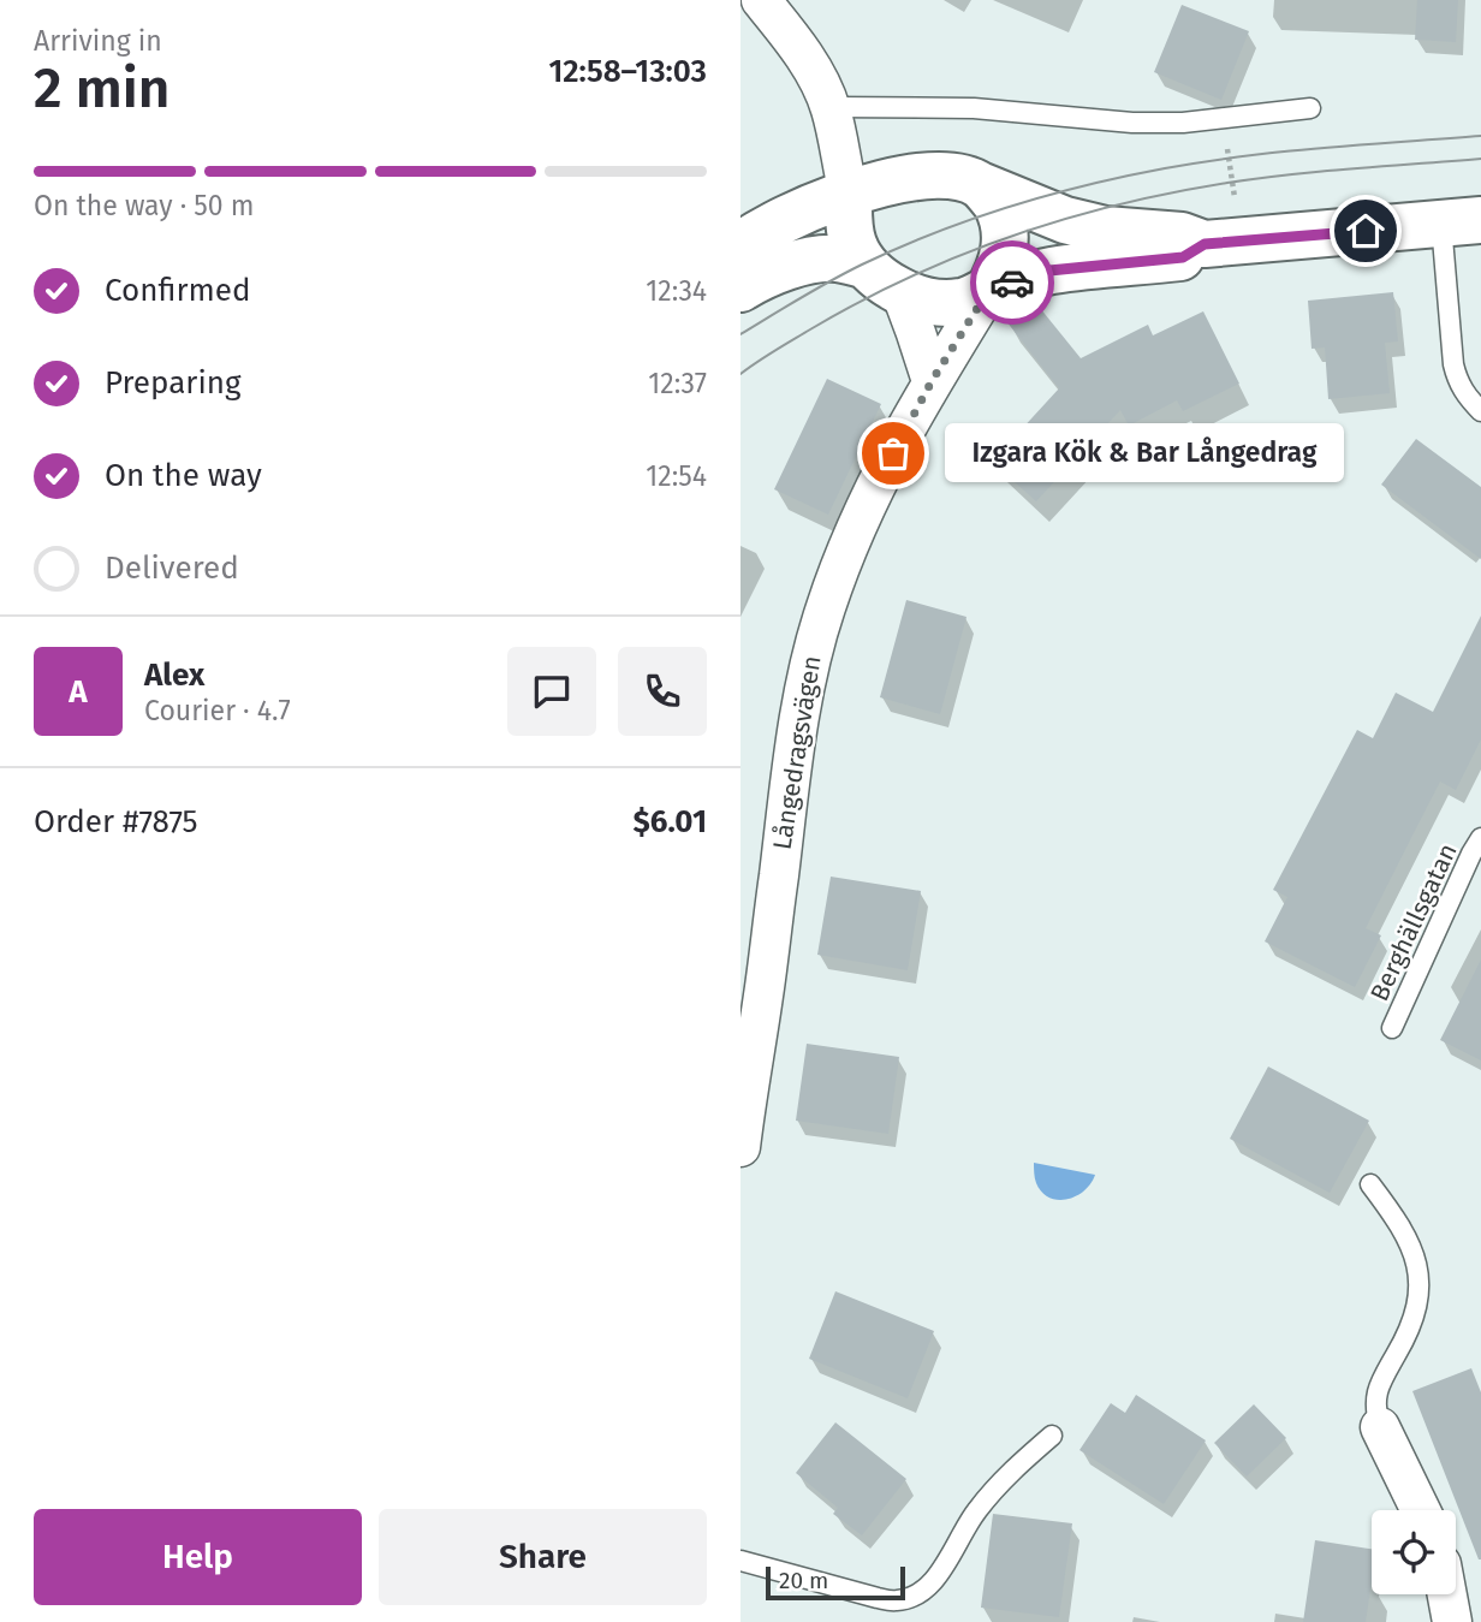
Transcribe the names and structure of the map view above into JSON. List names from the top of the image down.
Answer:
{
  "streets": {
    "street": ["Långedragsvägen"],
    "lane": ["Berghällsgatan"]
  },
  "places": ["Izgara Kök & Bar Långedrag"],
  "scale_bar": "20 m",
  "page": {
    "heading": ["2 min", "Arriving in", "12:58–13:03"],
    "panel": [
      "Alex",
      "Courier · 4.7",
      "Order #7875",
      "$6.01"
    ],
    "bar": "On the way · 50 m",
    "list": [
      ["Confirmed", "12:34"],
      ["Preparing", "12:37"],
      ["On the way", "12:54"],
      "Delivered"
    ],
    "bubble": "Izgara Kök & Bar Långedrag",
    "round": "A",
    "buttons": ["Help", "Share"],
    "scale": "20 m"
  }
}
